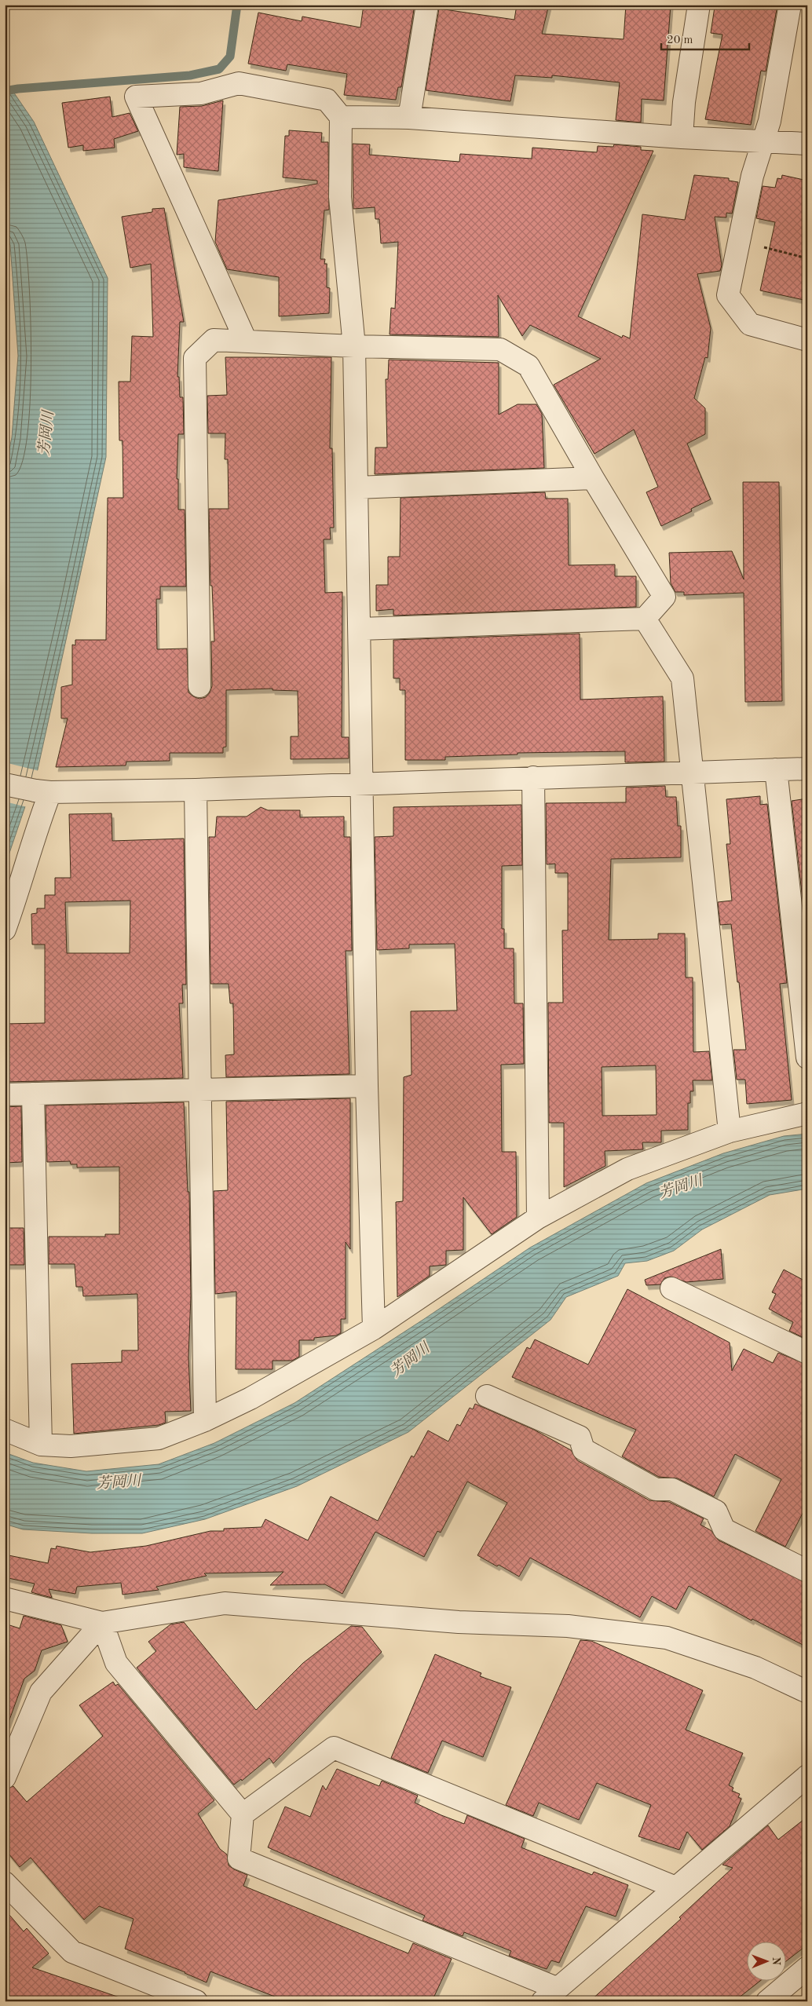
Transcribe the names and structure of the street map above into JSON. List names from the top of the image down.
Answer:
{
  "water": ["芳岡川"],
  "scale_bar": "20 m",
  "north": "right"
}
